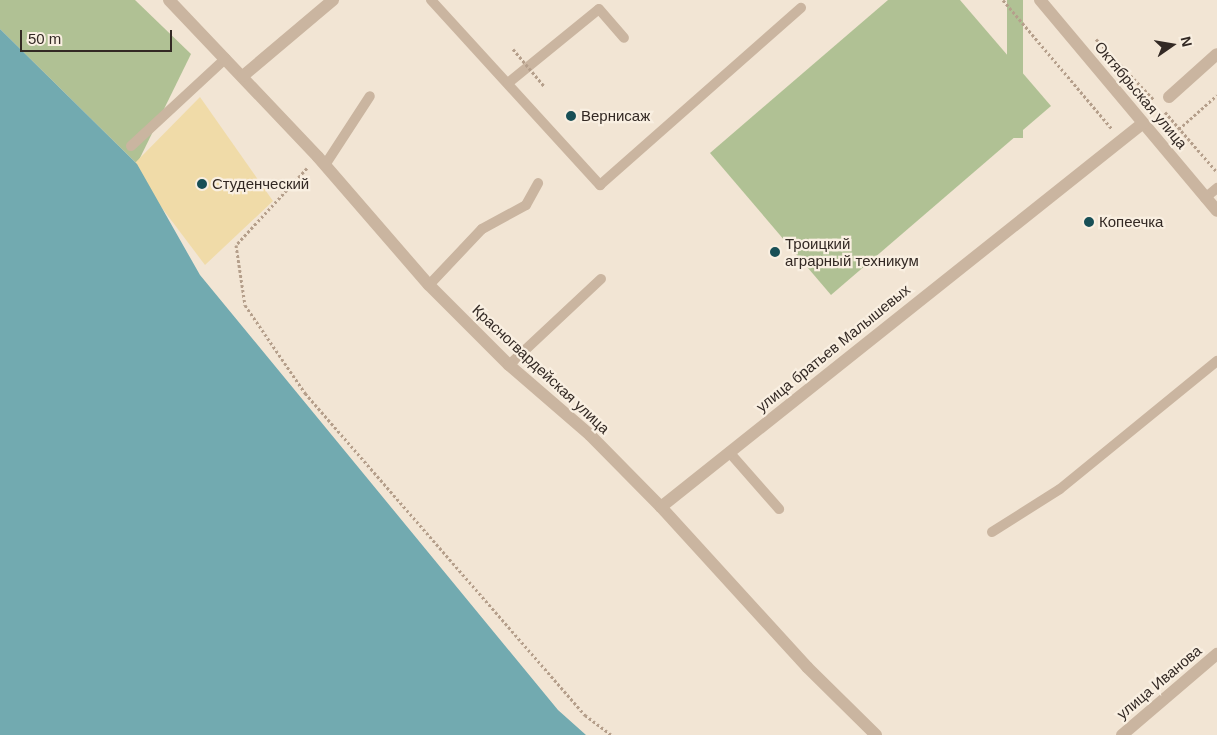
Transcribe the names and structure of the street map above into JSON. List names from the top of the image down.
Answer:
{
  "streets": {
    "street": [
      "Октябрьская улица",
      "улица братьев Малышевых",
      "Красногвардейская улица",
      "улица Иванова"
    ]
  },
  "crossings": [
    ["Октябрьская улица", "улица братьев Малышевых"],
    ["улица братьев Малышевых", "Красногвардейская улица"]
  ],
  "places": [
    "Вернисаж",
    "Студенческий",
    "Копеечка",
    "Троицкий аграрный техникум"
  ],
  "scale_bar": "50 m",
  "north": "right"
}
